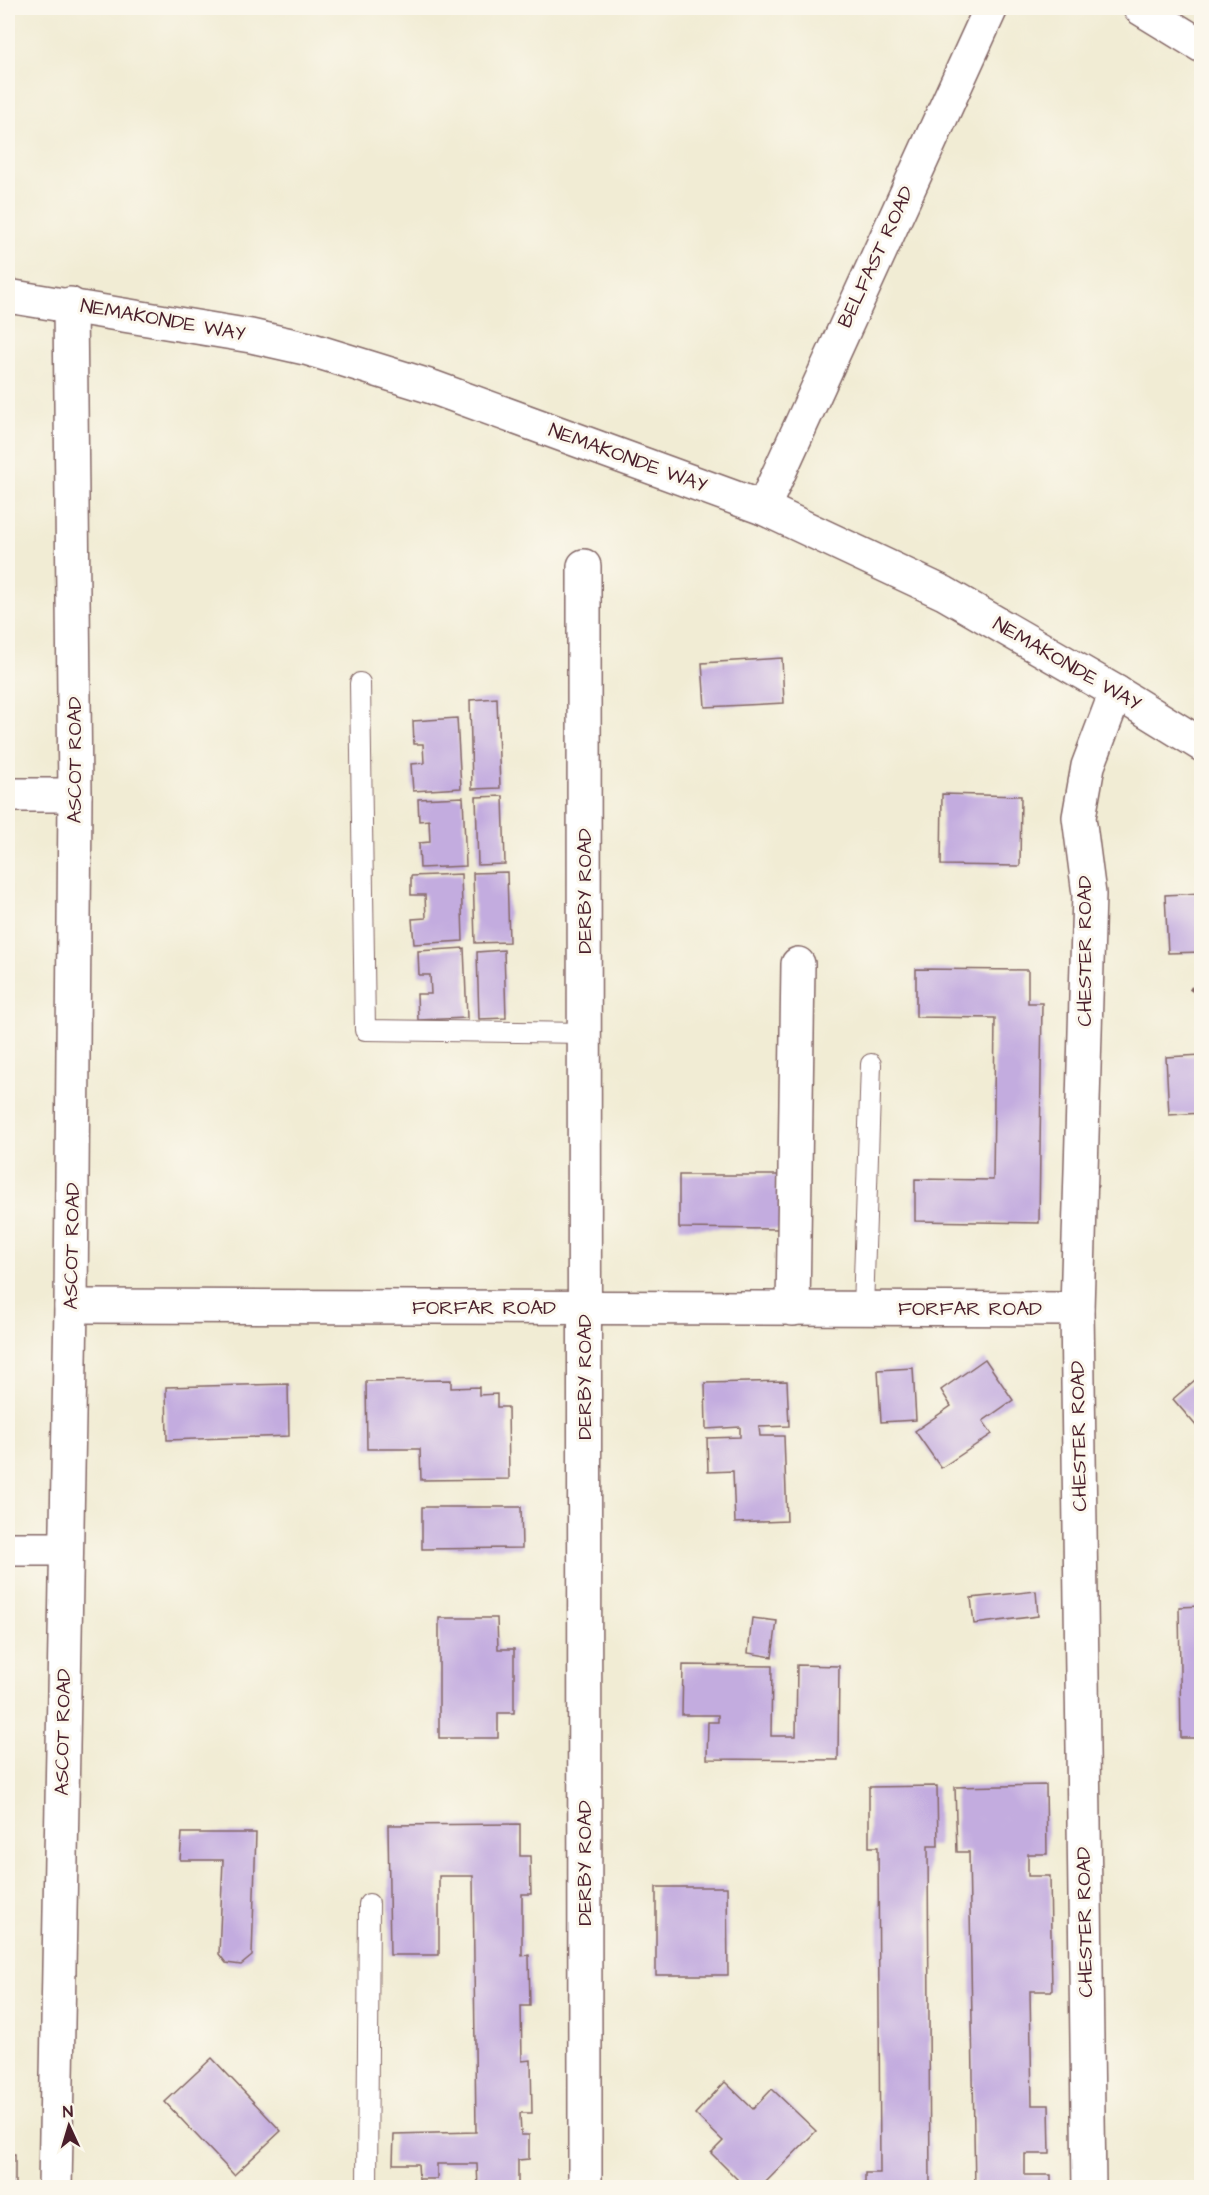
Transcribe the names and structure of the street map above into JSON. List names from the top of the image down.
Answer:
{
  "streets": {
    "main road": [
      "BELFAST ROAD",
      "NEMAKONDE WAY",
      "ASCOT ROAD",
      "DERBY ROAD",
      "CHESTER ROAD",
      "FORFAR ROAD"
    ]
  },
  "crossings": [
    ["BELFAST ROAD", "NEMAKONDE WAY"],
    ["NEMAKONDE WAY", "ASCOT ROAD"],
    ["NEMAKONDE WAY", "CHESTER ROAD"],
    ["ASCOT ROAD", "FORFAR ROAD"],
    ["DERBY ROAD", "FORFAR ROAD"],
    ["CHESTER ROAD", "FORFAR ROAD"]
  ],
  "north": "top"
}
